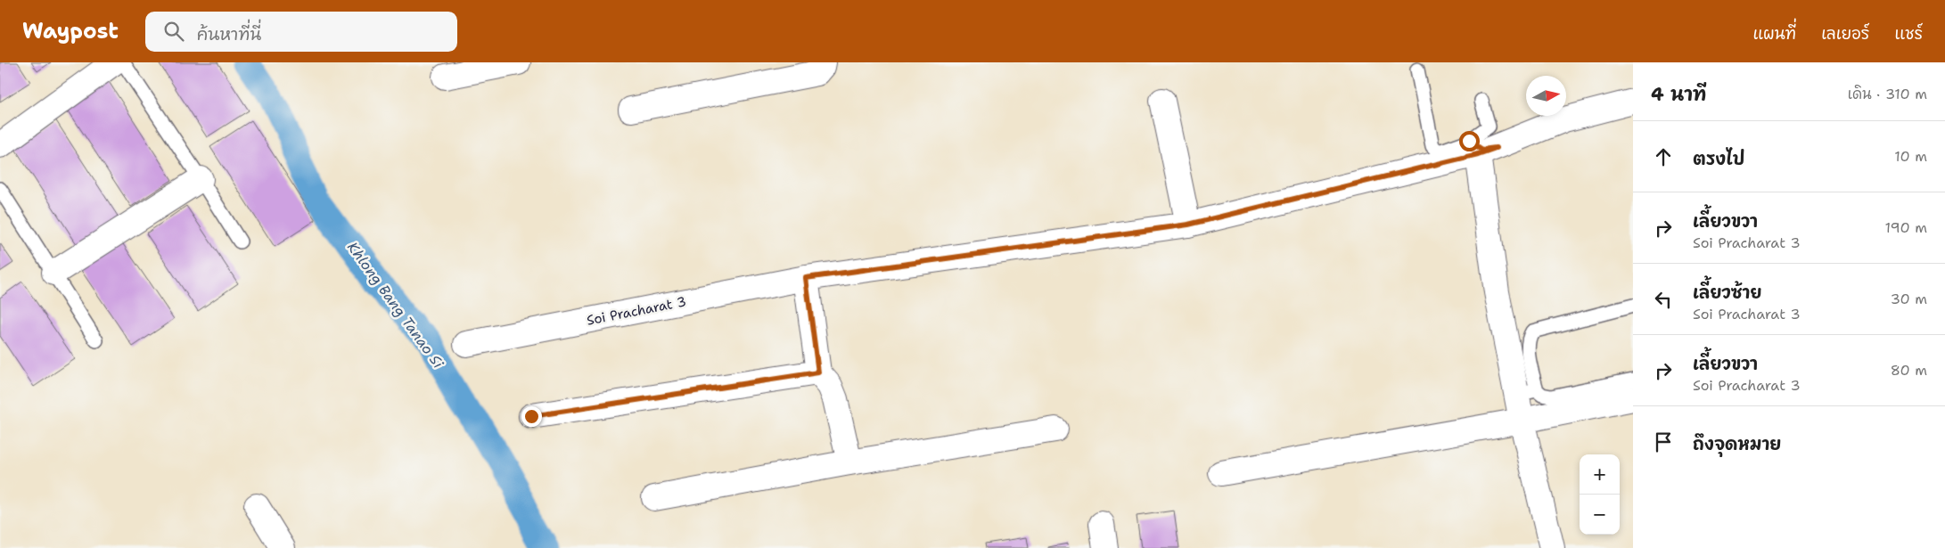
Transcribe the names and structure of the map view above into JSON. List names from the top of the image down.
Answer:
{
  "streets": {
    "street": ["Soi Pracharat 3"]
  },
  "water": ["Khlong Bang Tanao Si"],
  "north": "right",
  "page": {
    "header": "Waypost",
    "search": "ค้นหาที่นี่",
    "nav": ["แผนที่", "เลเยอร์", "แชร์"],
    "heading": ["4 นาที", "เดิน · 310 m"],
    "list": [
      ["ตรงไป", "10 m"],
      ["เลี้ยวขวา", "Soi Pracharat 3", "190 m"],
      ["เลี้ยวซ้าย", "Soi Pracharat 3", "30 m"],
      ["เลี้ยวขวา", "Soi Pracharat 3", "80 m"],
      "ถึงจุดหมาย"
    ],
    "map_buttons": ["+", "−"]
  }
}
